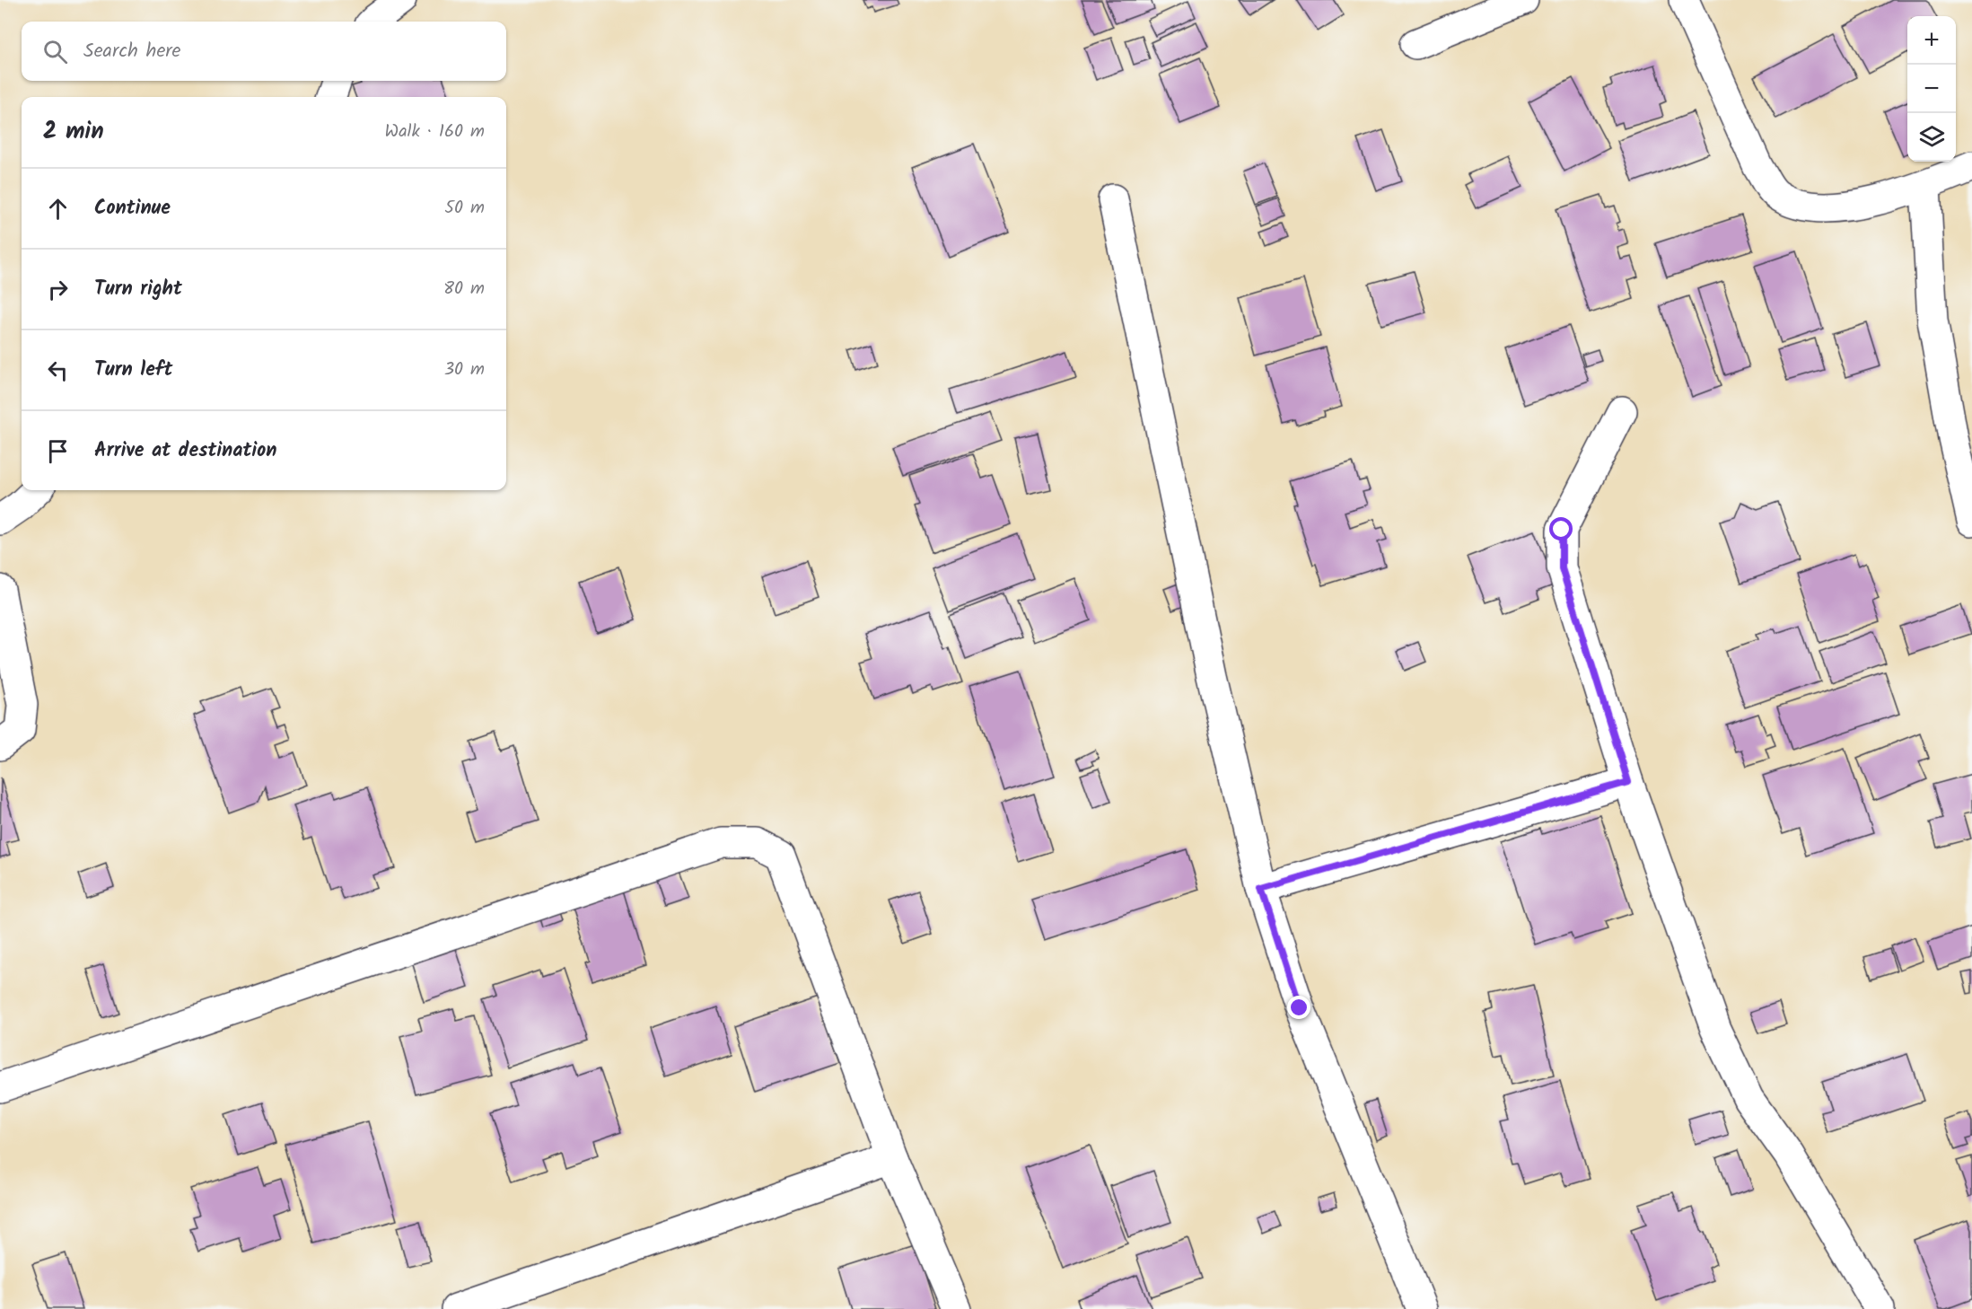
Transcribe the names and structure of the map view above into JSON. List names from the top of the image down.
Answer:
{
  "page": {
    "map_buttons": ["+", "−"],
    "search": "Search here",
    "heading": ["2 min", "Walk · 160 m"],
    "list": [
      ["Continue", "50 m"],
      ["Turn right", "80 m"],
      ["Turn left", "30 m"],
      "Arrive at destination"
    ]
  }
}
